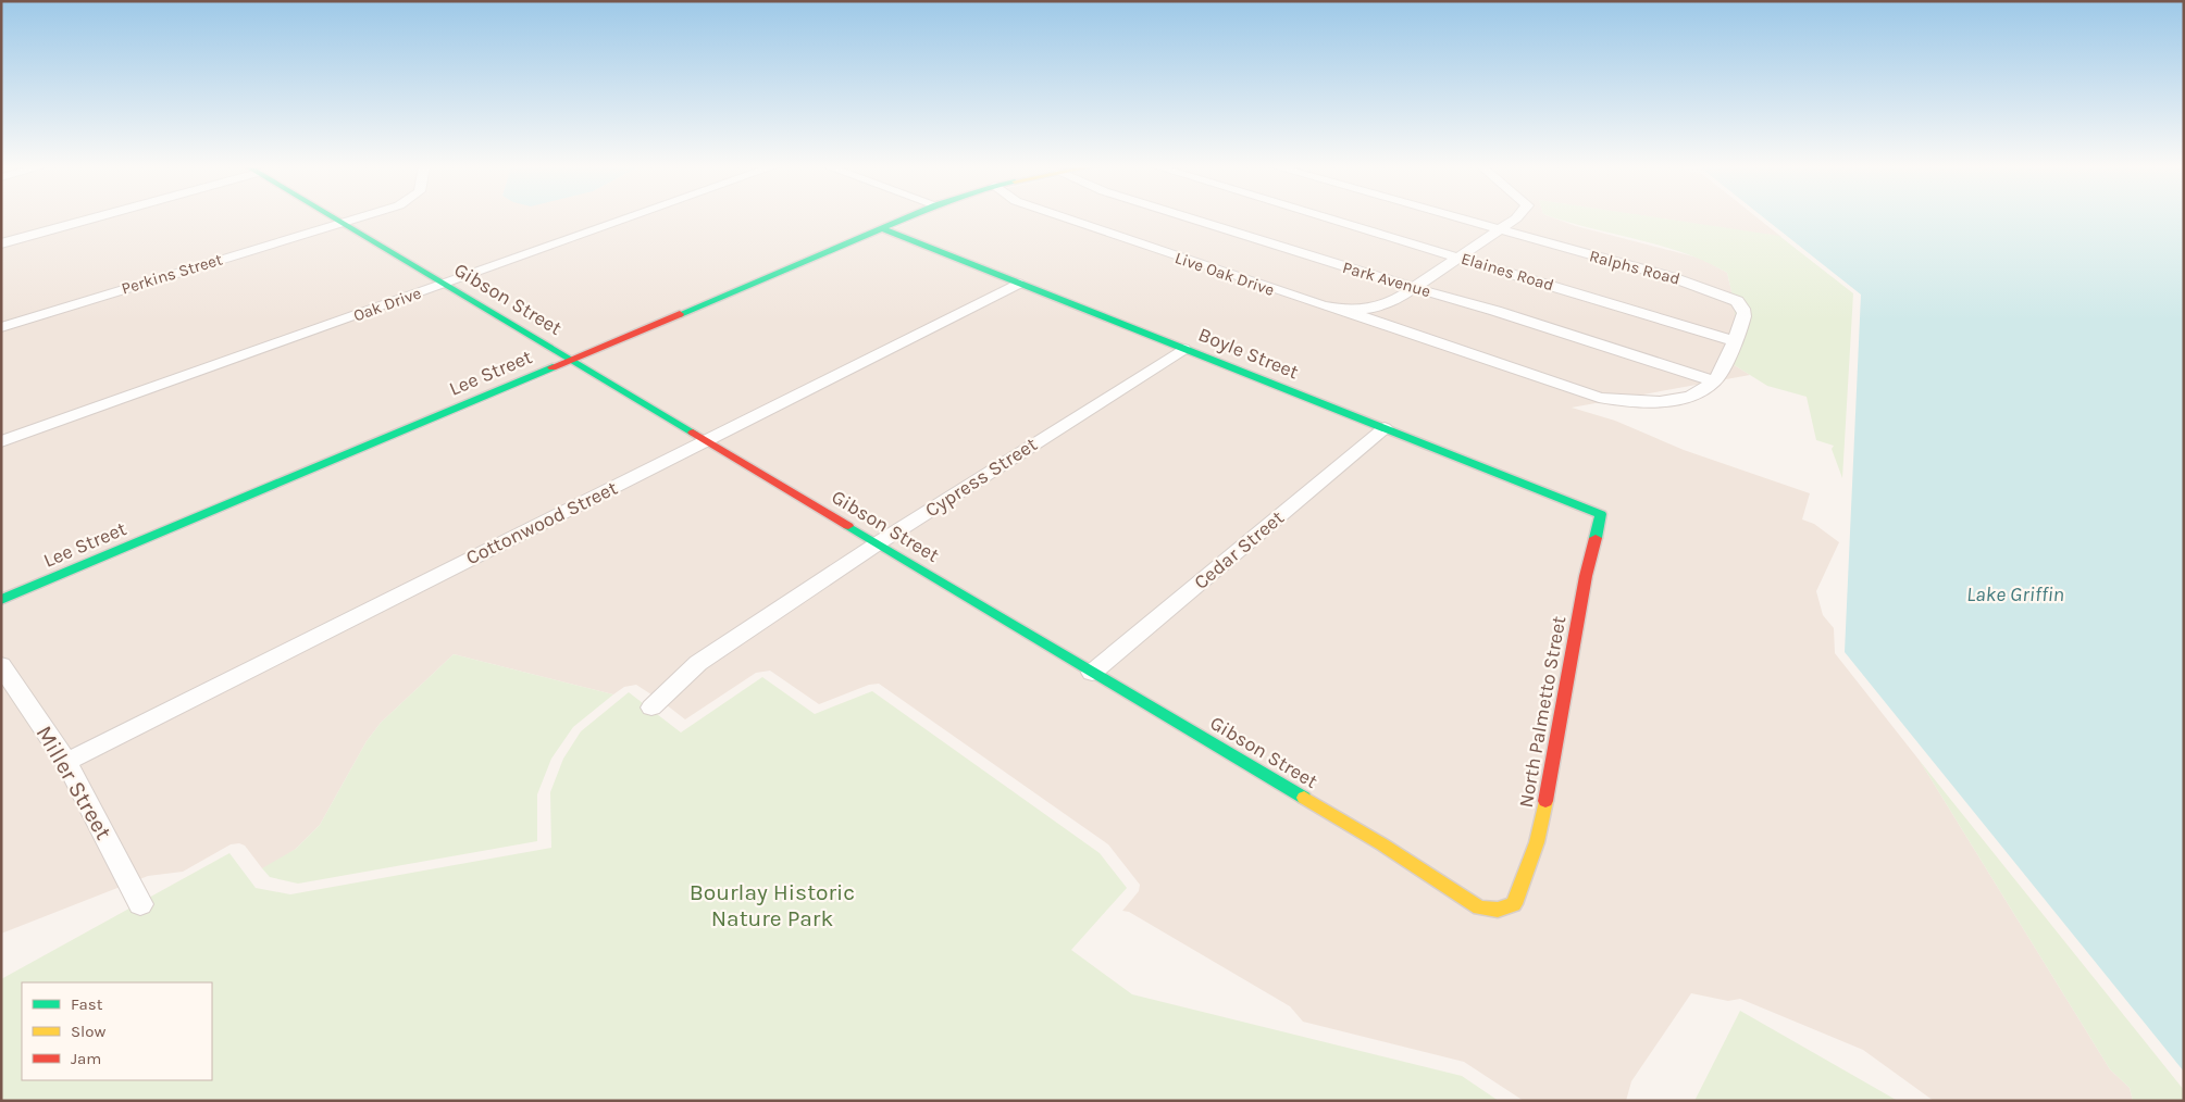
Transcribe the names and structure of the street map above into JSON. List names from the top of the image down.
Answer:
{
  "streets": {
    "street": [
      "Ralphs Road",
      "Elaines Road",
      "Perkins Street",
      "Live Oak Drive",
      "Park Avenue",
      "Gibson Street",
      "Oak Drive",
      "Boyle Street",
      "Lee Street",
      "Cypress Street",
      "Cottonwood Street",
      "Cedar Street",
      "North Palmetto Street",
      "Miller Street"
    ]
  },
  "crossings": [
    ["Ralphs Road", "Elaines Road"],
    ["Perkins Street", "Gibson Street"],
    ["Live Oak Drive", "Park Avenue"],
    ["Gibson Street", "Oak Drive"],
    ["Gibson Street", "Lee Street"],
    ["Gibson Street", "Cypress Street"],
    ["Gibson Street", "Cottonwood Street"],
    ["Gibson Street", "Cedar Street"],
    ["Gibson Street", "North Palmetto Street"],
    ["Boyle Street", "Lee Street"],
    ["Boyle Street", "Cypress Street"],
    ["Boyle Street", "Cottonwood Street"],
    ["Boyle Street", "Cedar Street"],
    ["Boyle Street", "North Palmetto Street"],
    ["Cottonwood Street", "Miller Street"]
  ],
  "water": ["Lake Griffin"],
  "parks": ["Bourlay Historic Nature Park"],
  "legend": ["Fast", "Slow", "Jam"]
}
